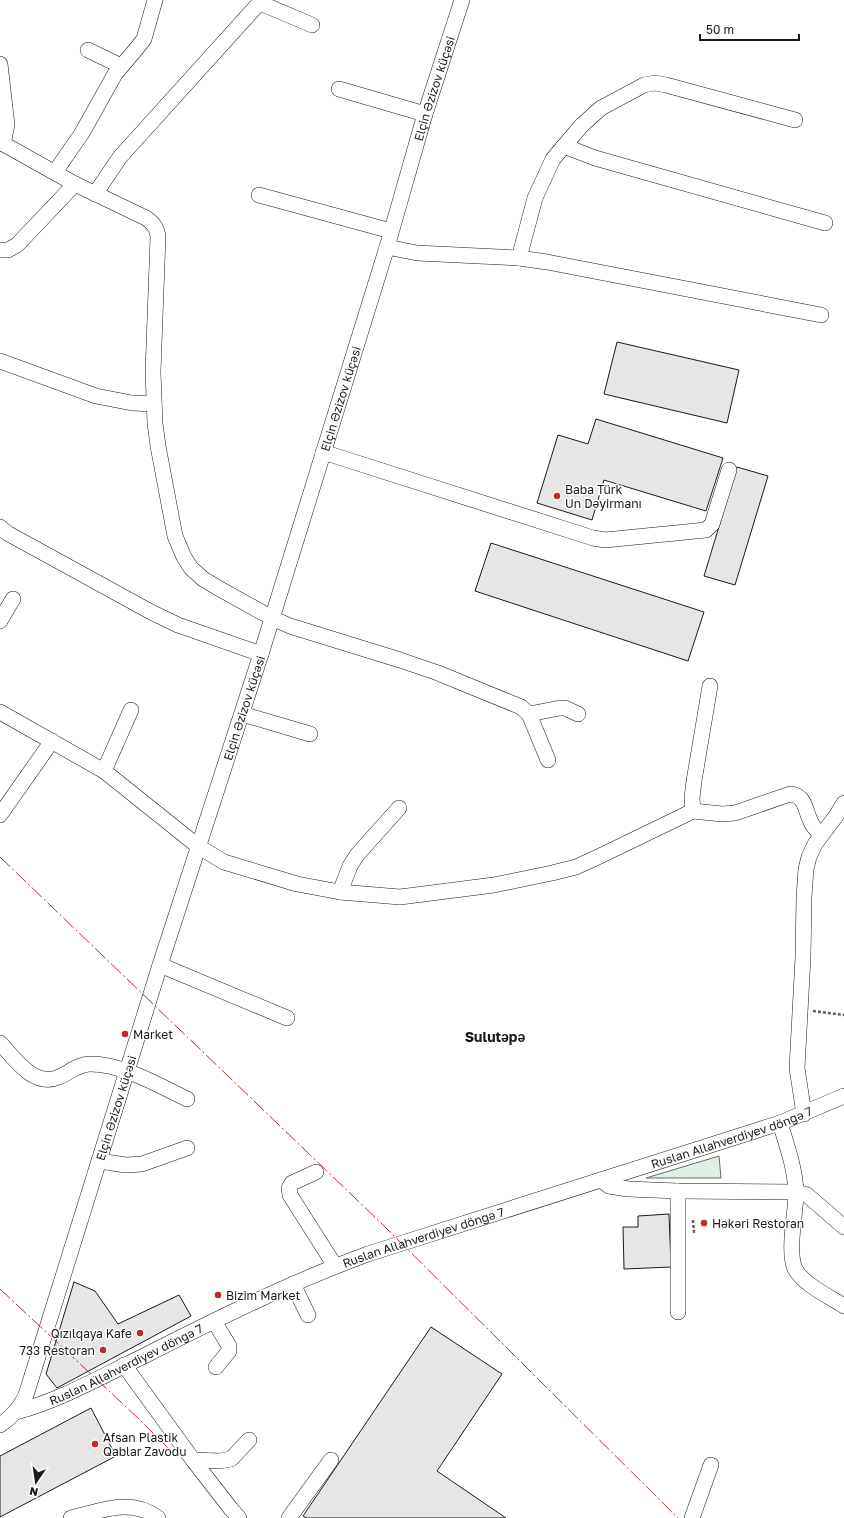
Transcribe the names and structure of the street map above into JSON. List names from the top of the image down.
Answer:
{
  "streets": {
    "street": ["Elçin Əzizov küçəsi", "Ruslan Allahverdiyev döngə 7"]
  },
  "crossings": [
    ["Elçin Əzizov küçəsi", "Ruslan Allahverdiyev döngə 7"]
  ],
  "districts": ["Sulutəpə"],
  "places": [
    "Baba Türk Un Dəyirmanı",
    "Market",
    "Həkəri Restoran",
    "Bizim Market",
    "Qızılqaya Kafe",
    "733 Restoran",
    "Afsan Plastik Qablar Zavodu"
  ],
  "scale_bar": "50 m",
  "north": "bottom"
}
